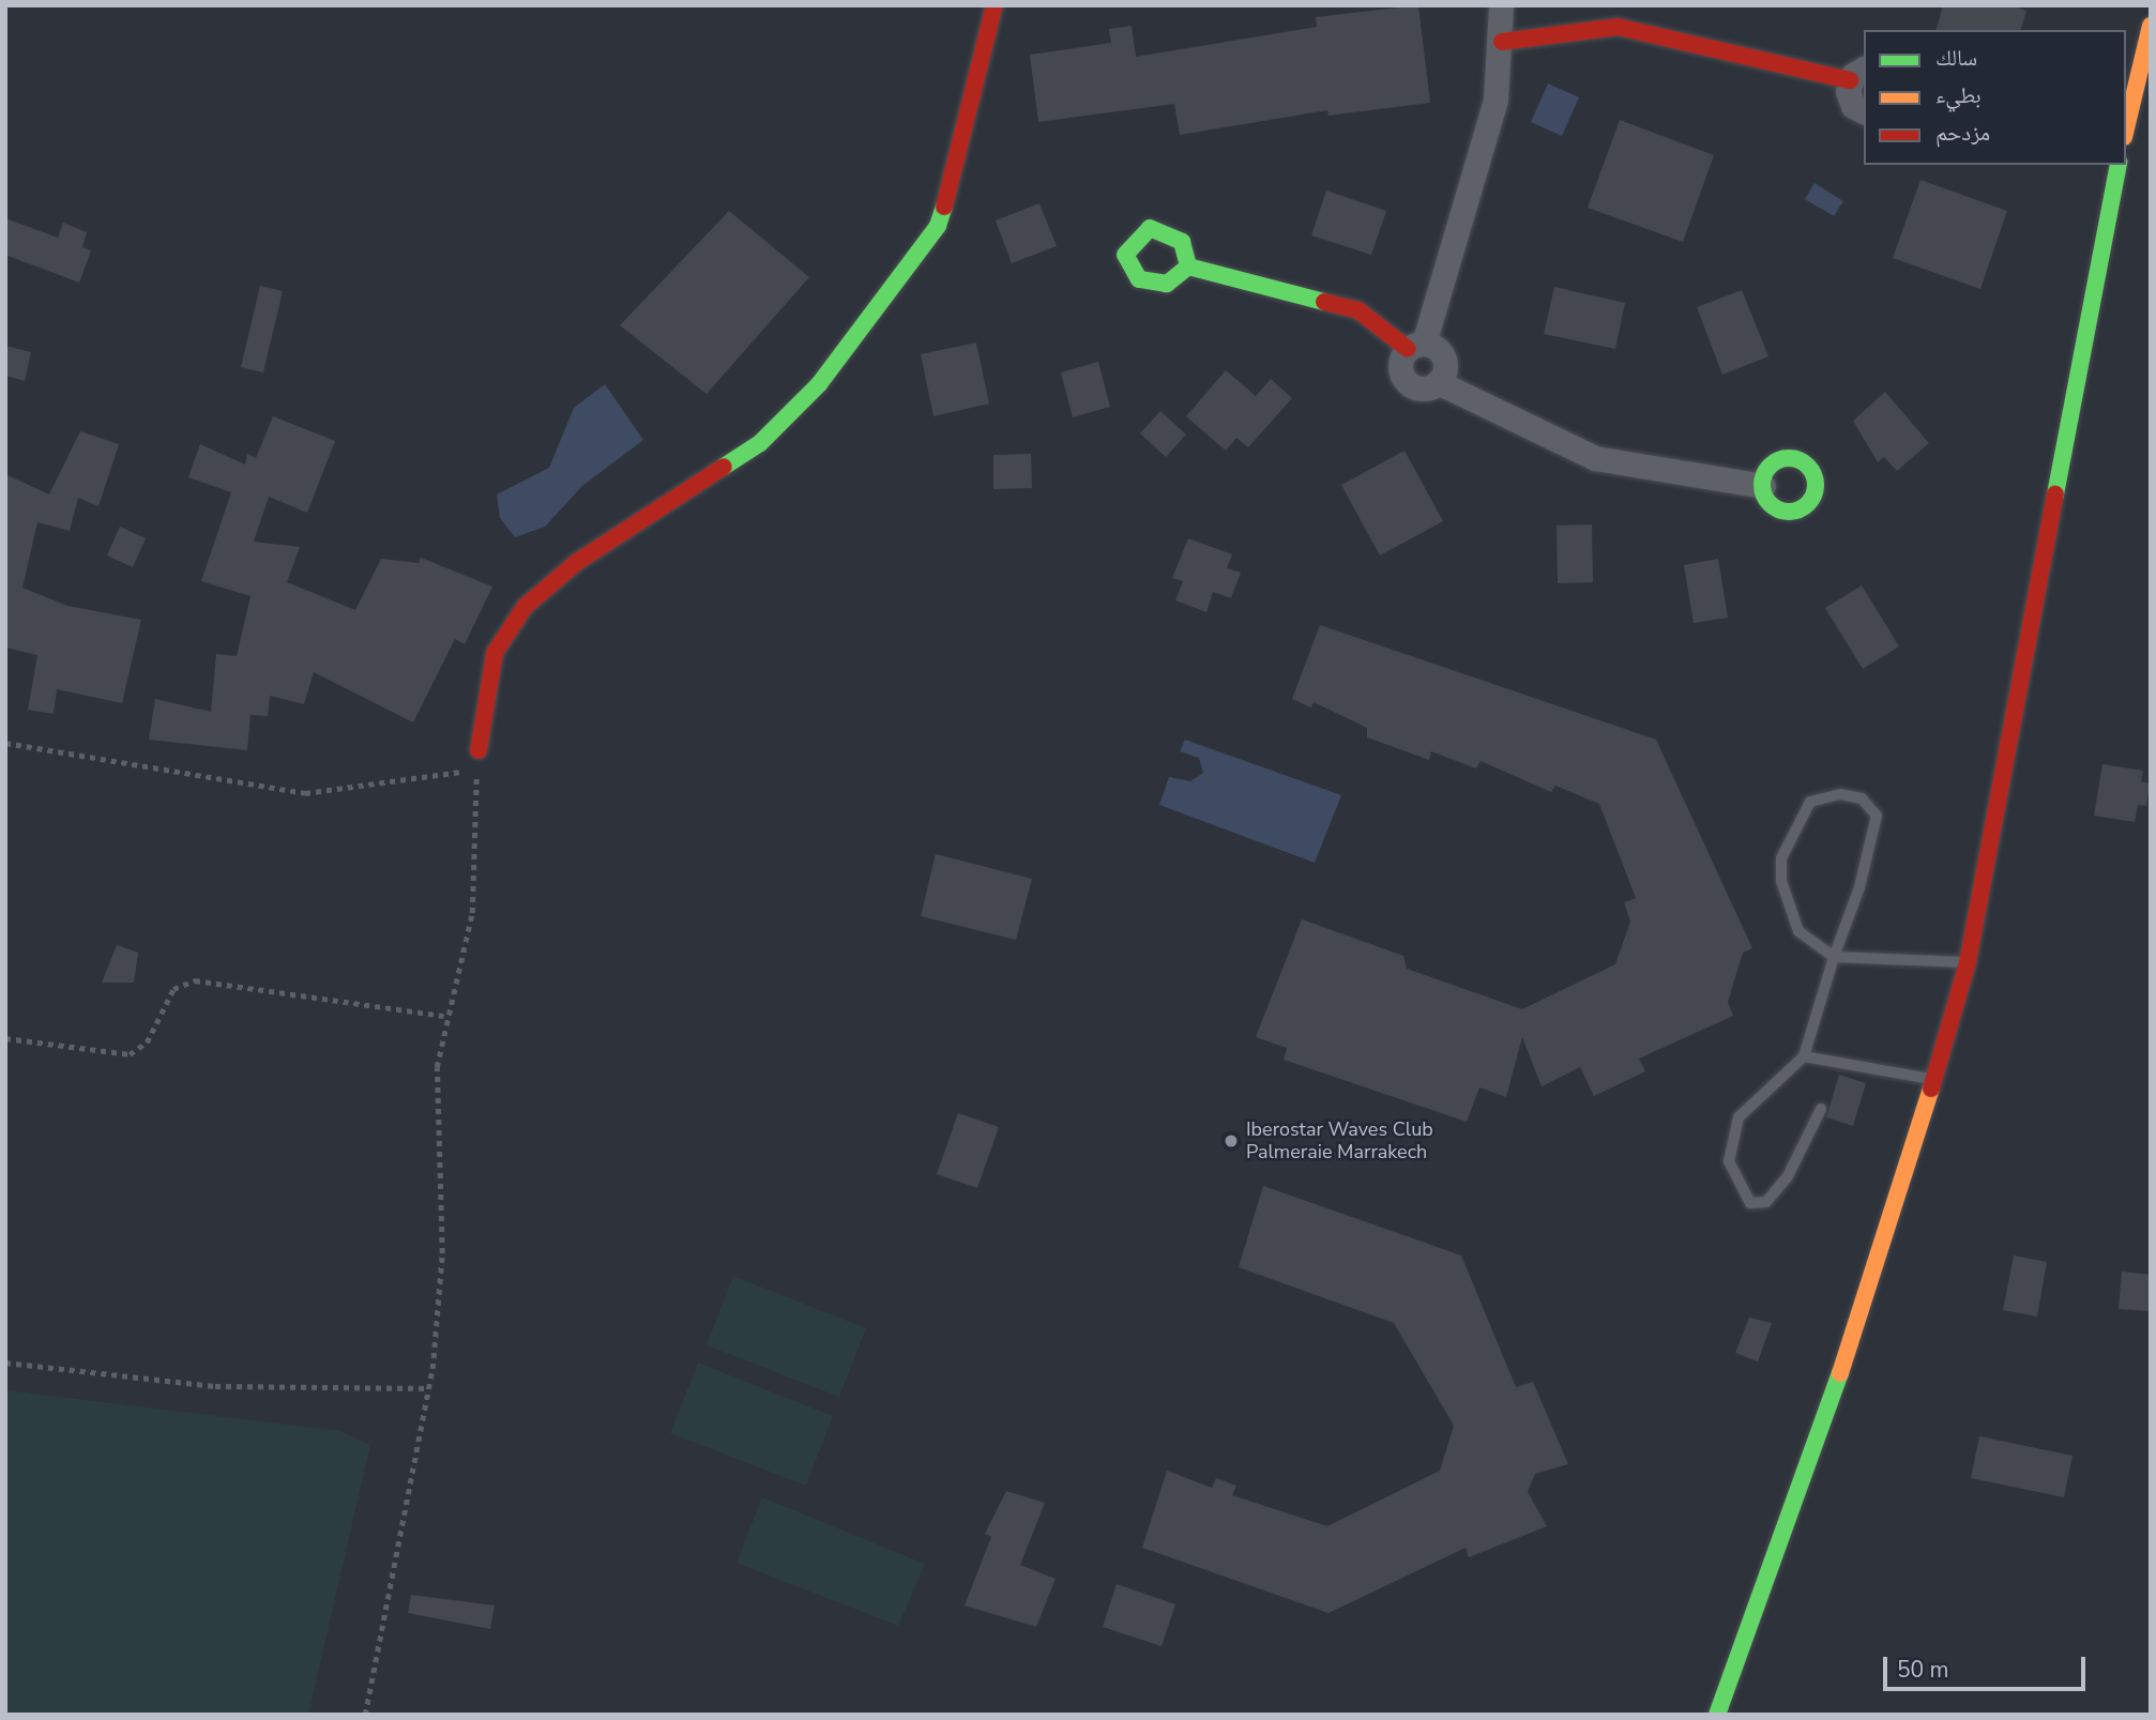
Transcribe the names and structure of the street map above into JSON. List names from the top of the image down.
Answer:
{
  "places": ["Iberostar Waves Club Palmeraie Marrakech"],
  "legend": ["سالك", "بطيء", "مزدحم"],
  "scale_bar": "50 m"
}
